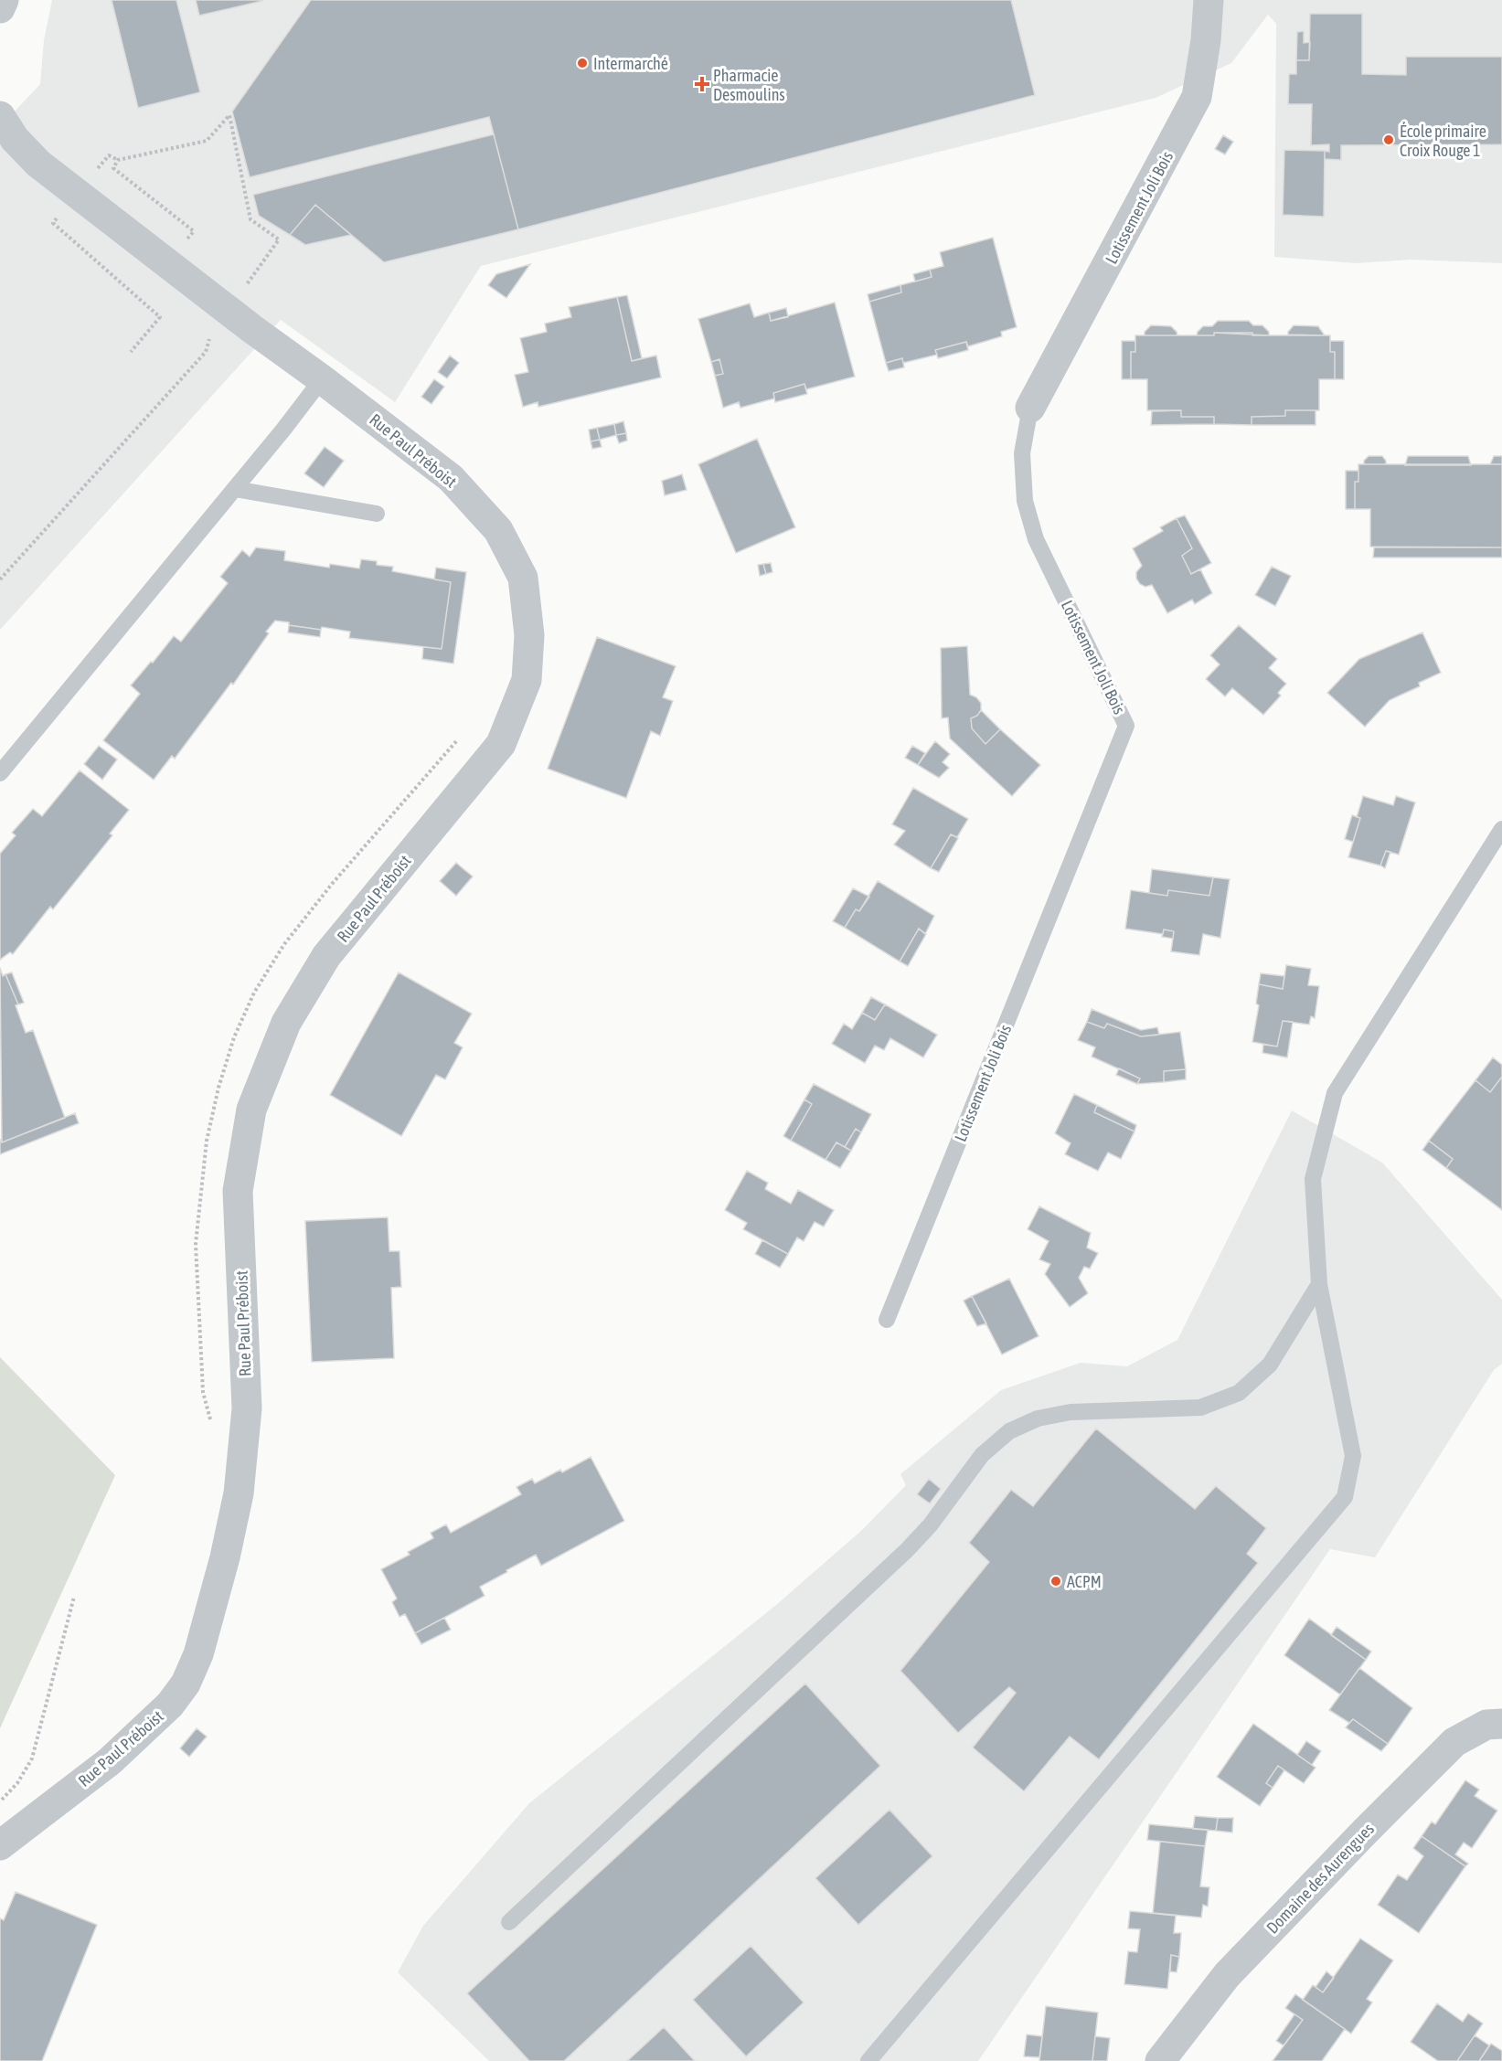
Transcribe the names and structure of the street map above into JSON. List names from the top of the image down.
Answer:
{
  "streets": {
    "street": ["Lotissement Joli Bois", "Rue Paul Préboist", "Domaine des Aurengues"]
  },
  "places": {
    "other": ["Intermarché", "École primaire Croix Rouge 1", "ACPM"],
    "health": ["Pharmacie Desmoulins"]
  }
}
